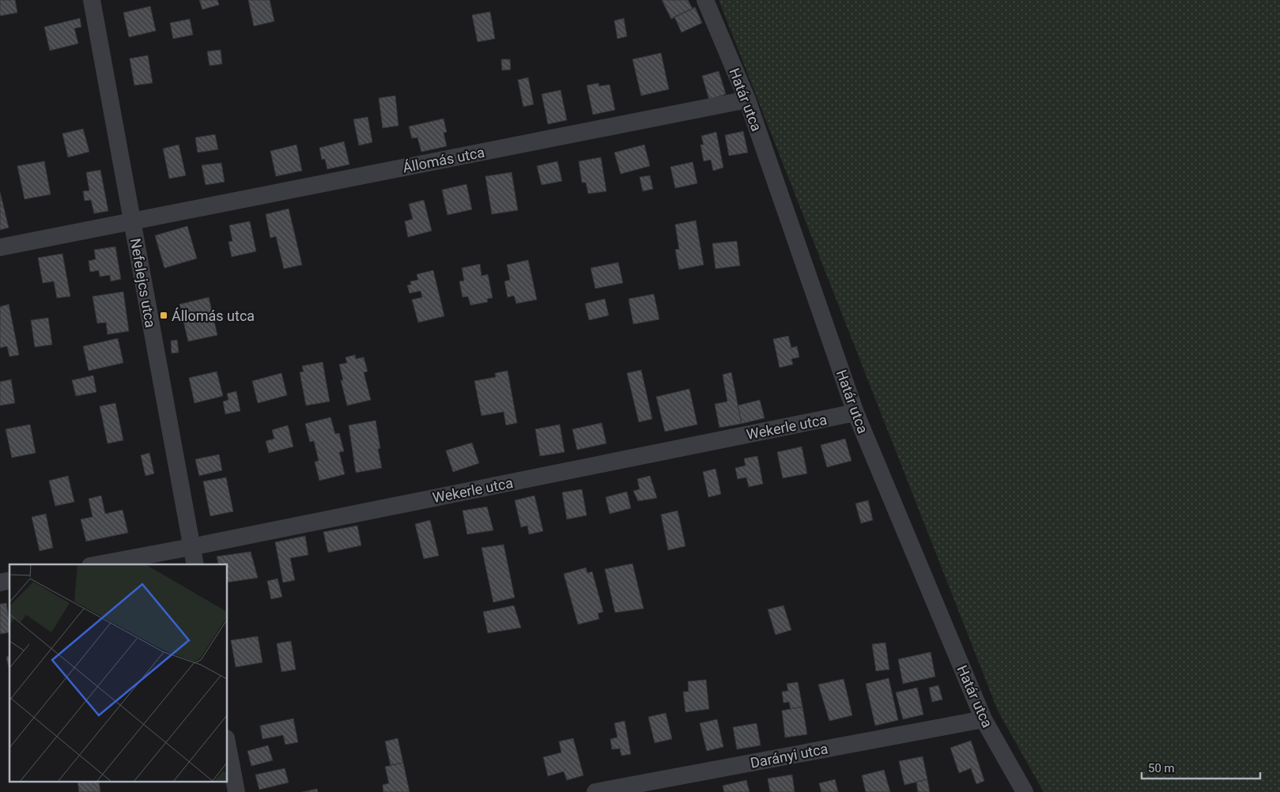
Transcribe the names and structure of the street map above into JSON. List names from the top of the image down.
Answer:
{
  "streets": {
    "street": [
      "Határ utca",
      "Állomás utca",
      "Nefelejcs utca",
      "Wekerle utca",
      "Darányi utca"
    ]
  },
  "crossings": [
    ["Határ utca", "Állomás utca"],
    ["Határ utca", "Wekerle utca"],
    ["Határ utca", "Darányi utca"],
    ["Állomás utca", "Nefelejcs utca"],
    ["Nefelejcs utca", "Wekerle utca"]
  ],
  "places": {
    "transit": ["Állomás utca"]
  },
  "scale_bar": "50 m"
}
